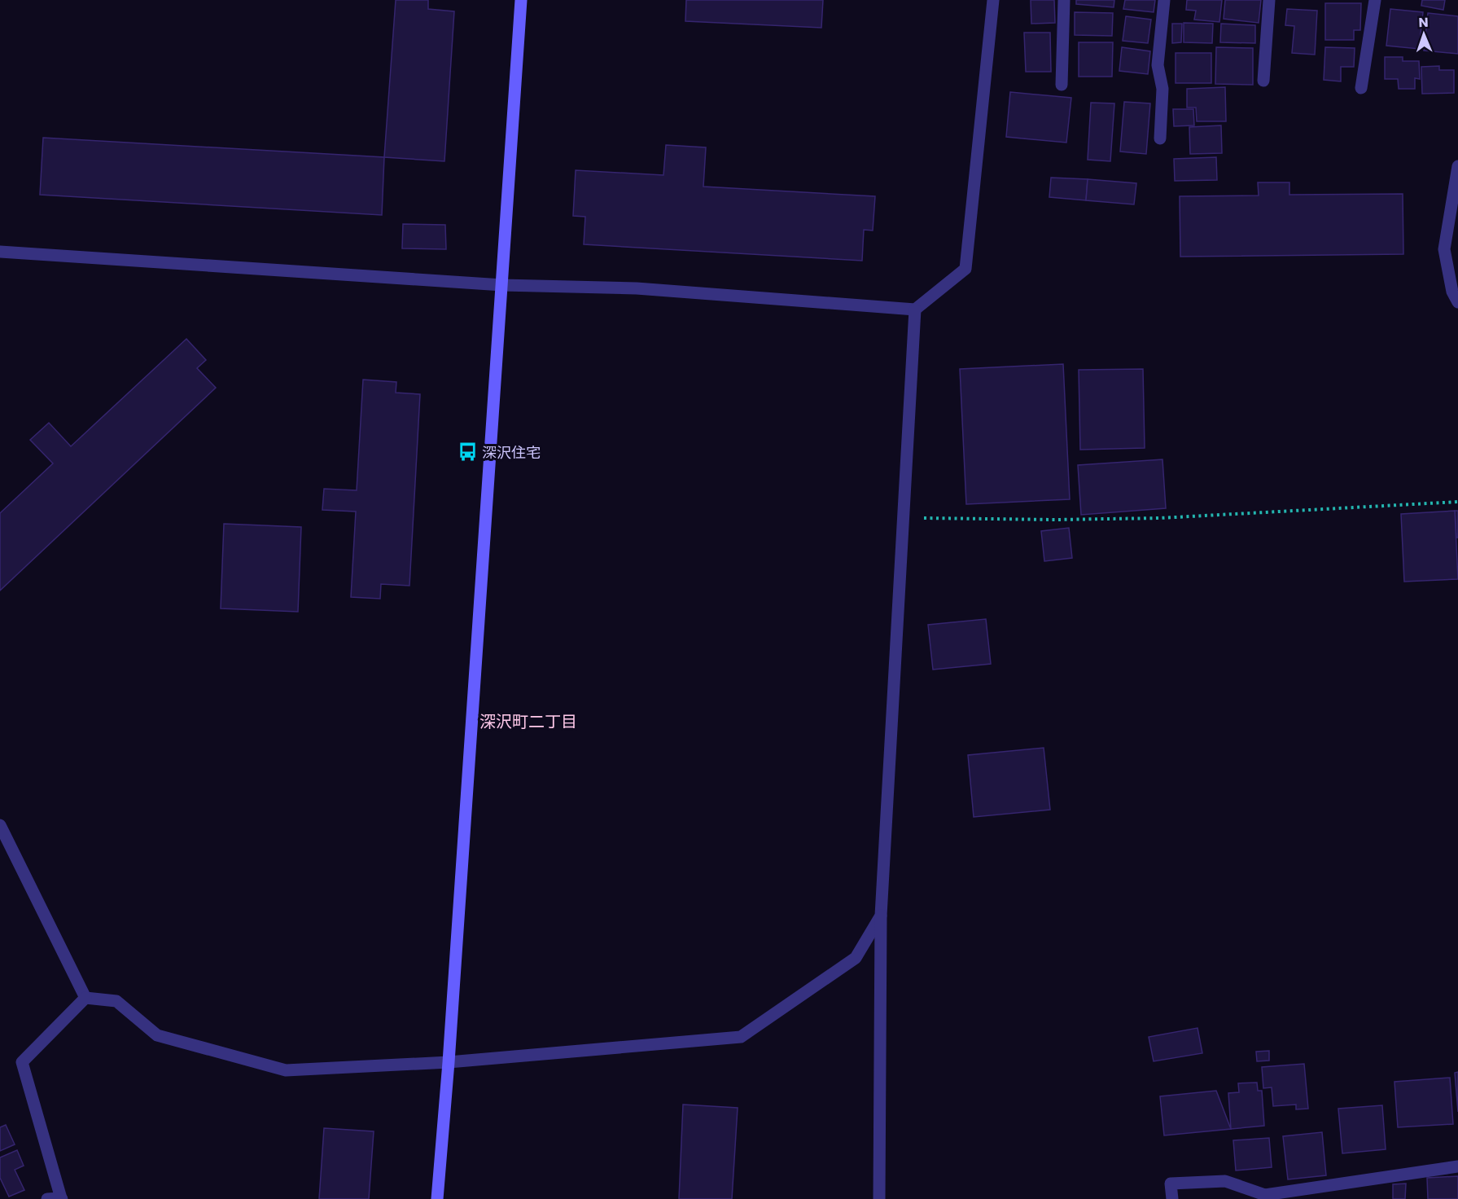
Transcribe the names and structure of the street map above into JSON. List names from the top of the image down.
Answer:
{
  "districts": ["深沢町二丁目"],
  "places": {
    "bus stop": ["深沢住宅"]
  },
  "north": "top"
}
